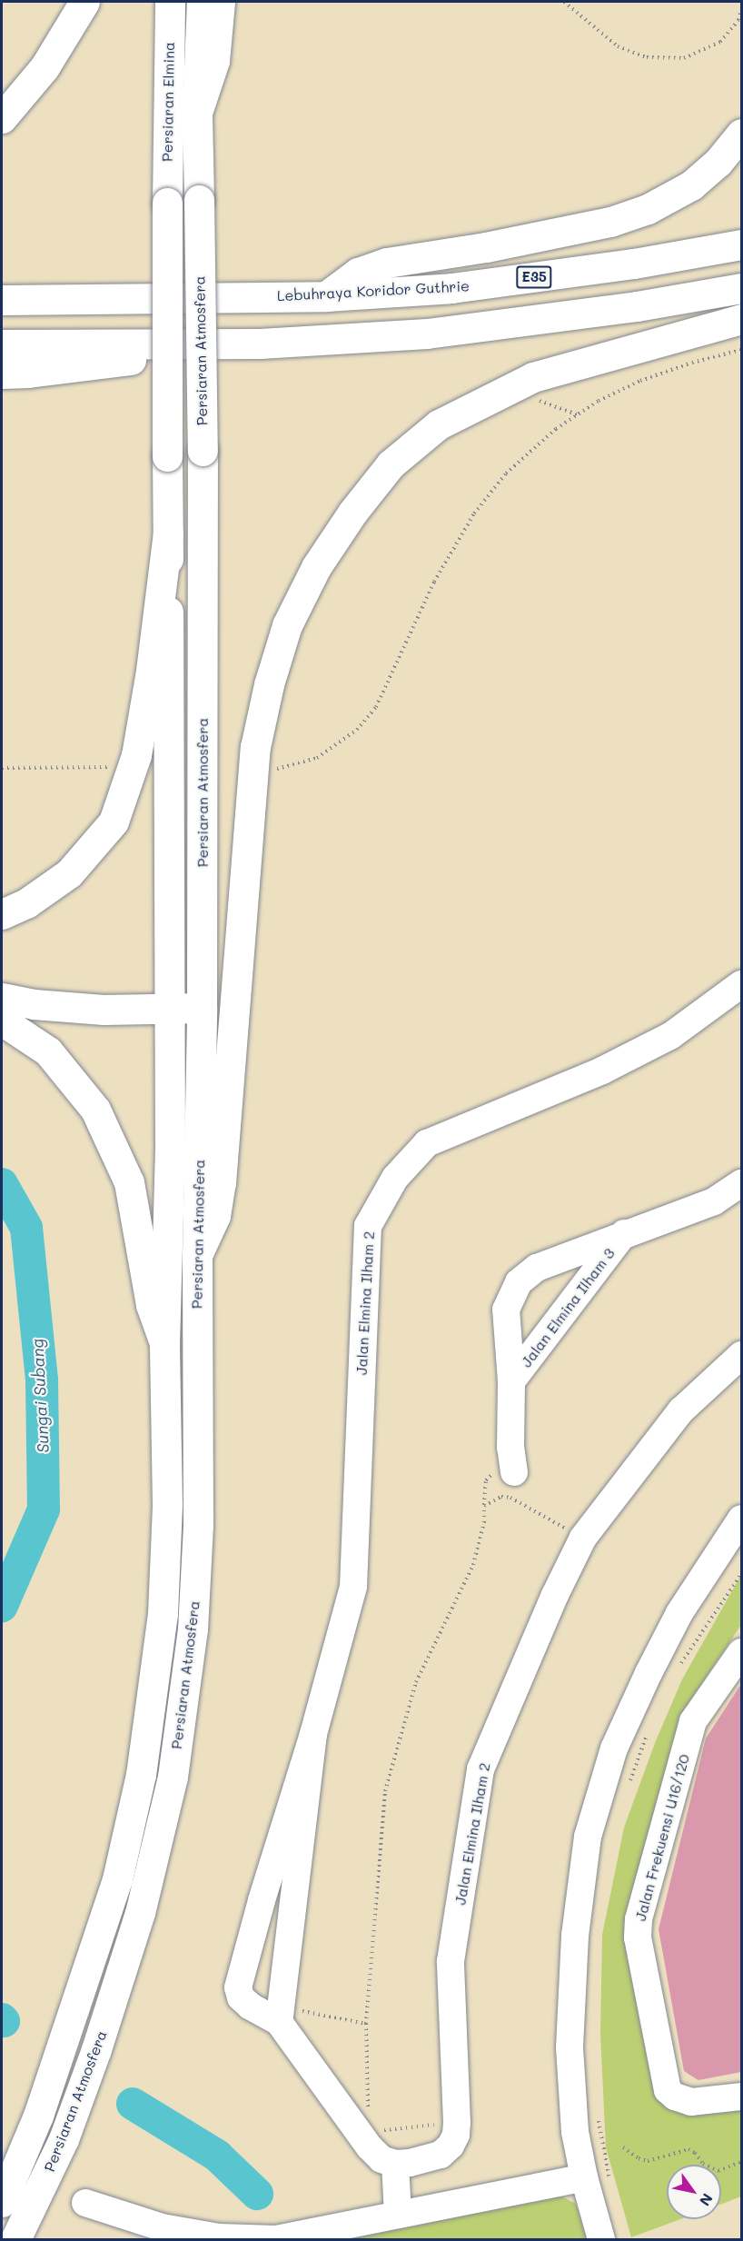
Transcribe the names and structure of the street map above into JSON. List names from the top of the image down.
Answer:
{
  "streets": {
    "main road": [
      "Persiaran Elmina",
      "E35",
      "Lebuhraya Koridor Guthrie",
      "Persiaran Atmosfera"
    ],
    "street": ["Jalan Elmina Ilham 2", "Jalan Elmina Ilham 3", "Jalan Frekuensi U16/120"]
  },
  "crossings": [
    ["Persiaran Elmina", "Persiaran Atmosfera"]
  ],
  "water": ["Sungai Subang"],
  "north": "bottom right"
}
